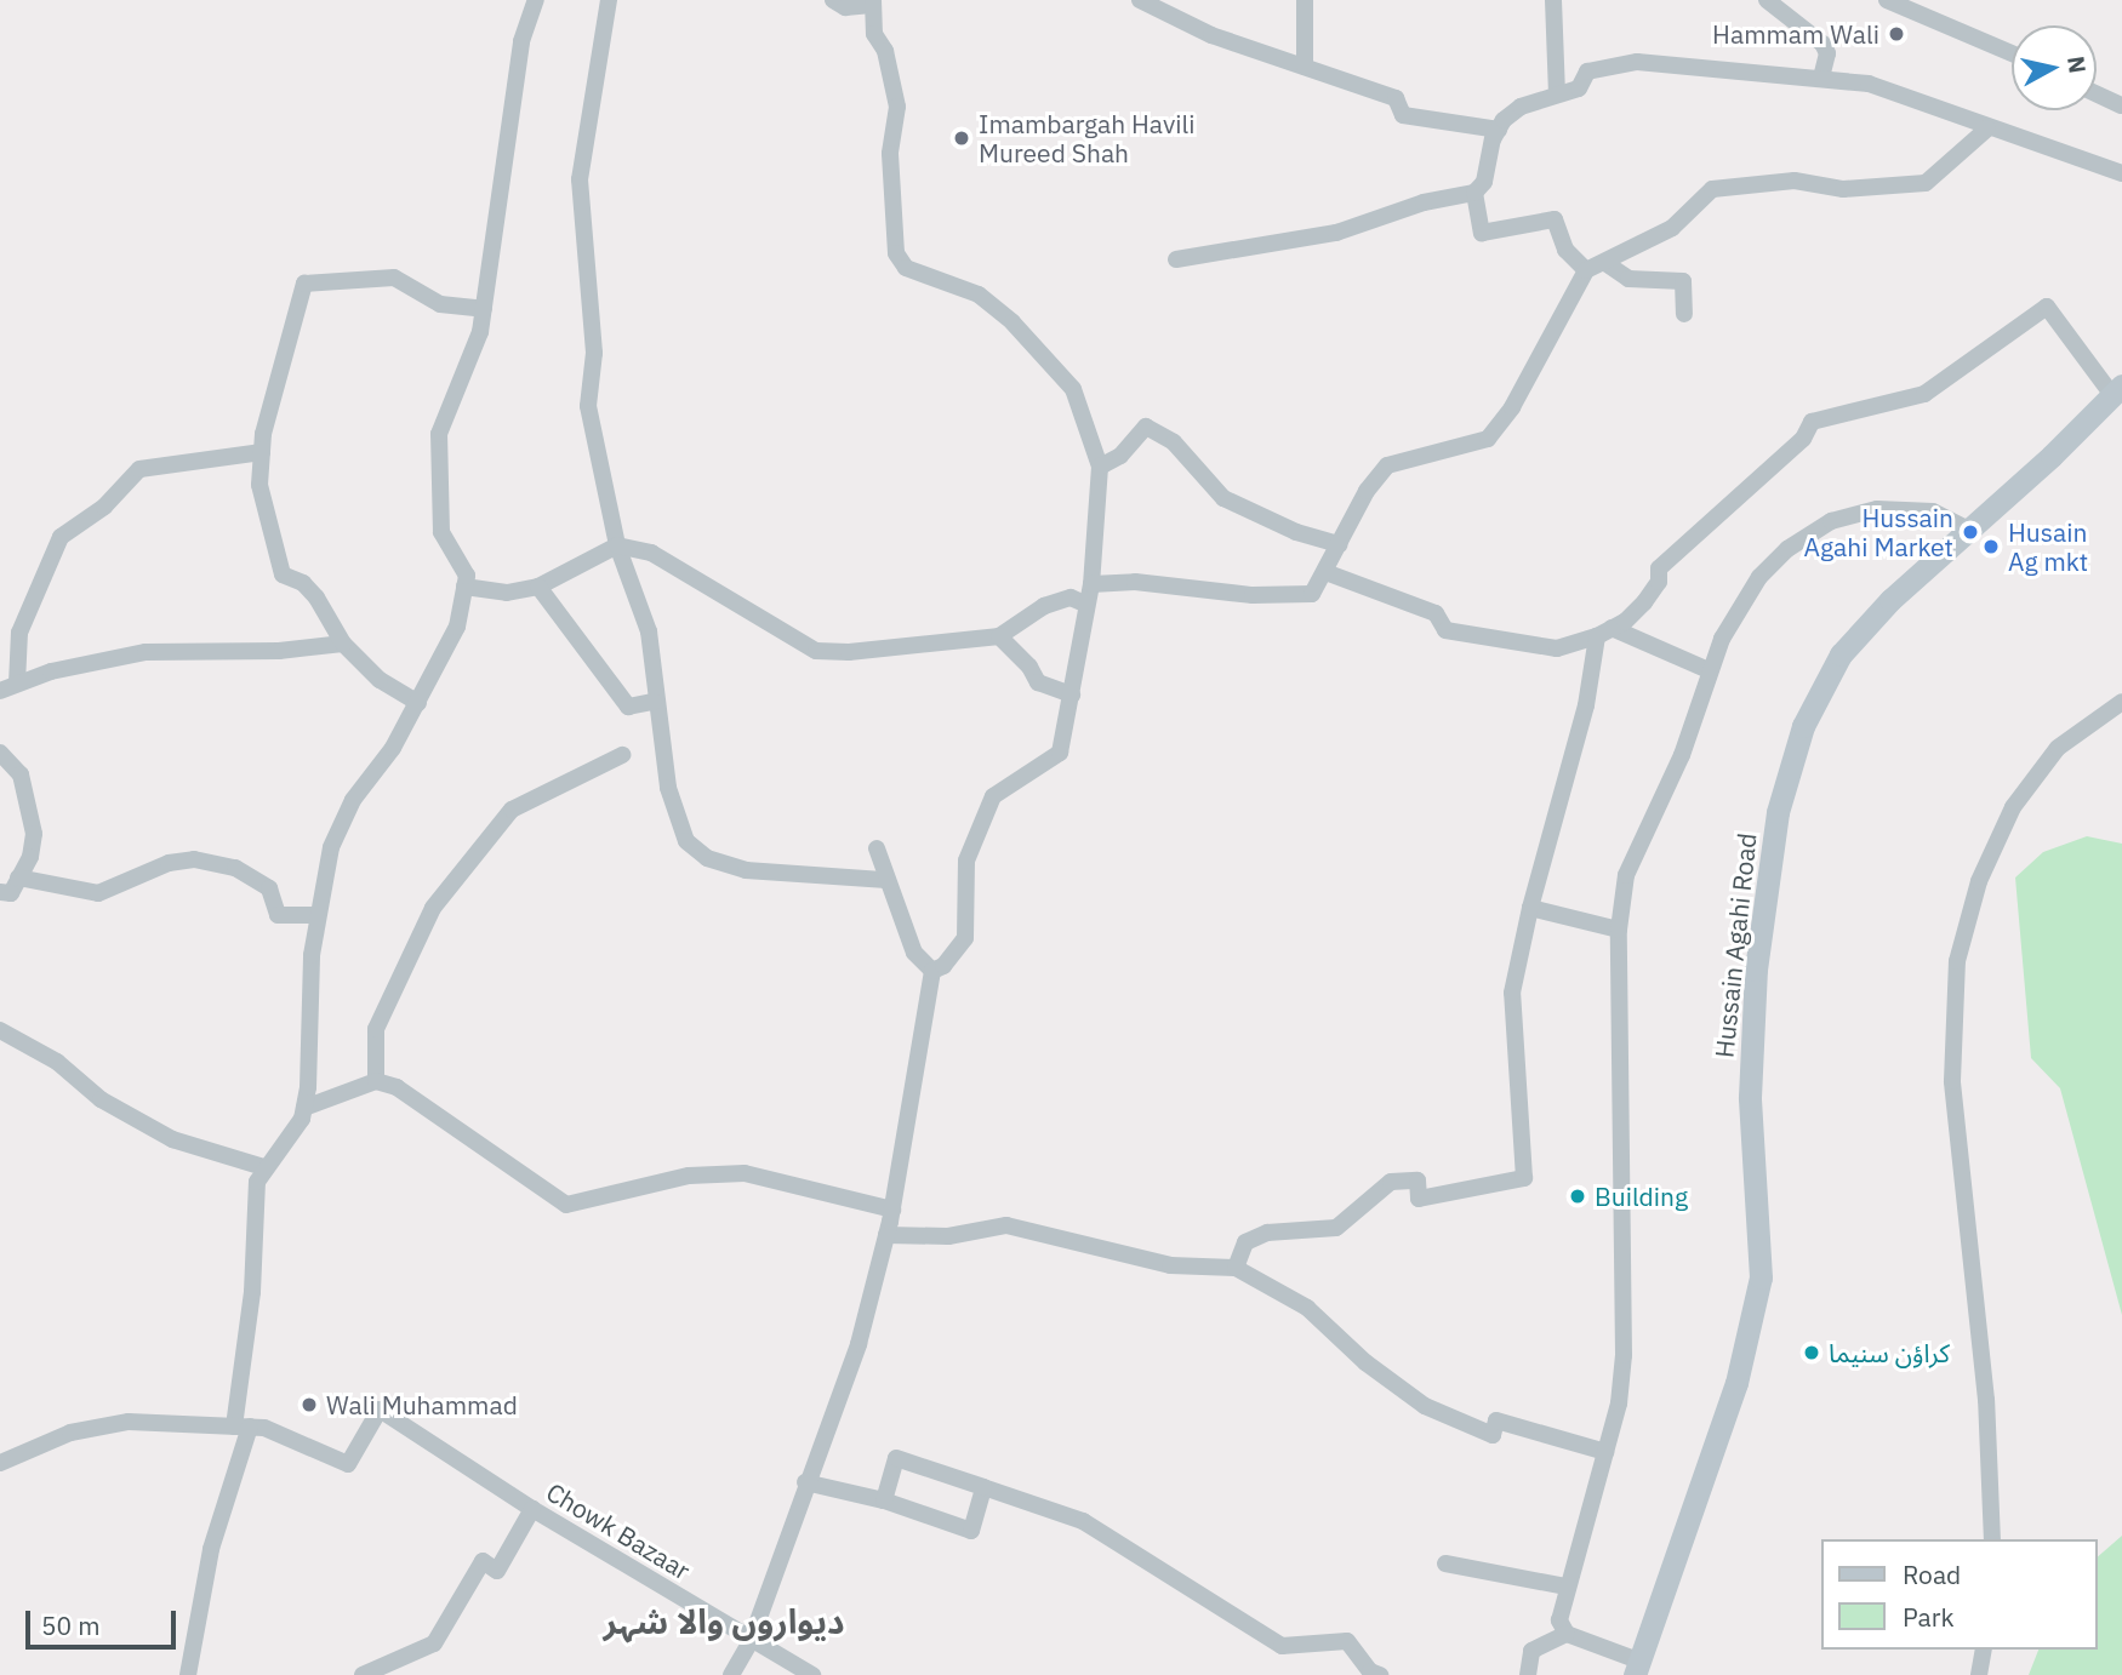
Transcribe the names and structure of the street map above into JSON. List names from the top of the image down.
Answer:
{
  "streets": {
    "main road": ["Hussain Agahi Road"],
    "street": ["Chowk Bazaar"]
  },
  "districts": ["دیواروں والا شہر"],
  "places": [
    "Hammam Wali",
    "Imambargah Havili Mureed Shah",
    "Hussain Agahi Market",
    "Husain Ag mkt",
    "Building",
    "کراؤن سنیما",
    "Wali Muhammad"
  ],
  "legend": ["Road", "Park"],
  "scale_bar": "50 m",
  "north": "right"
}
